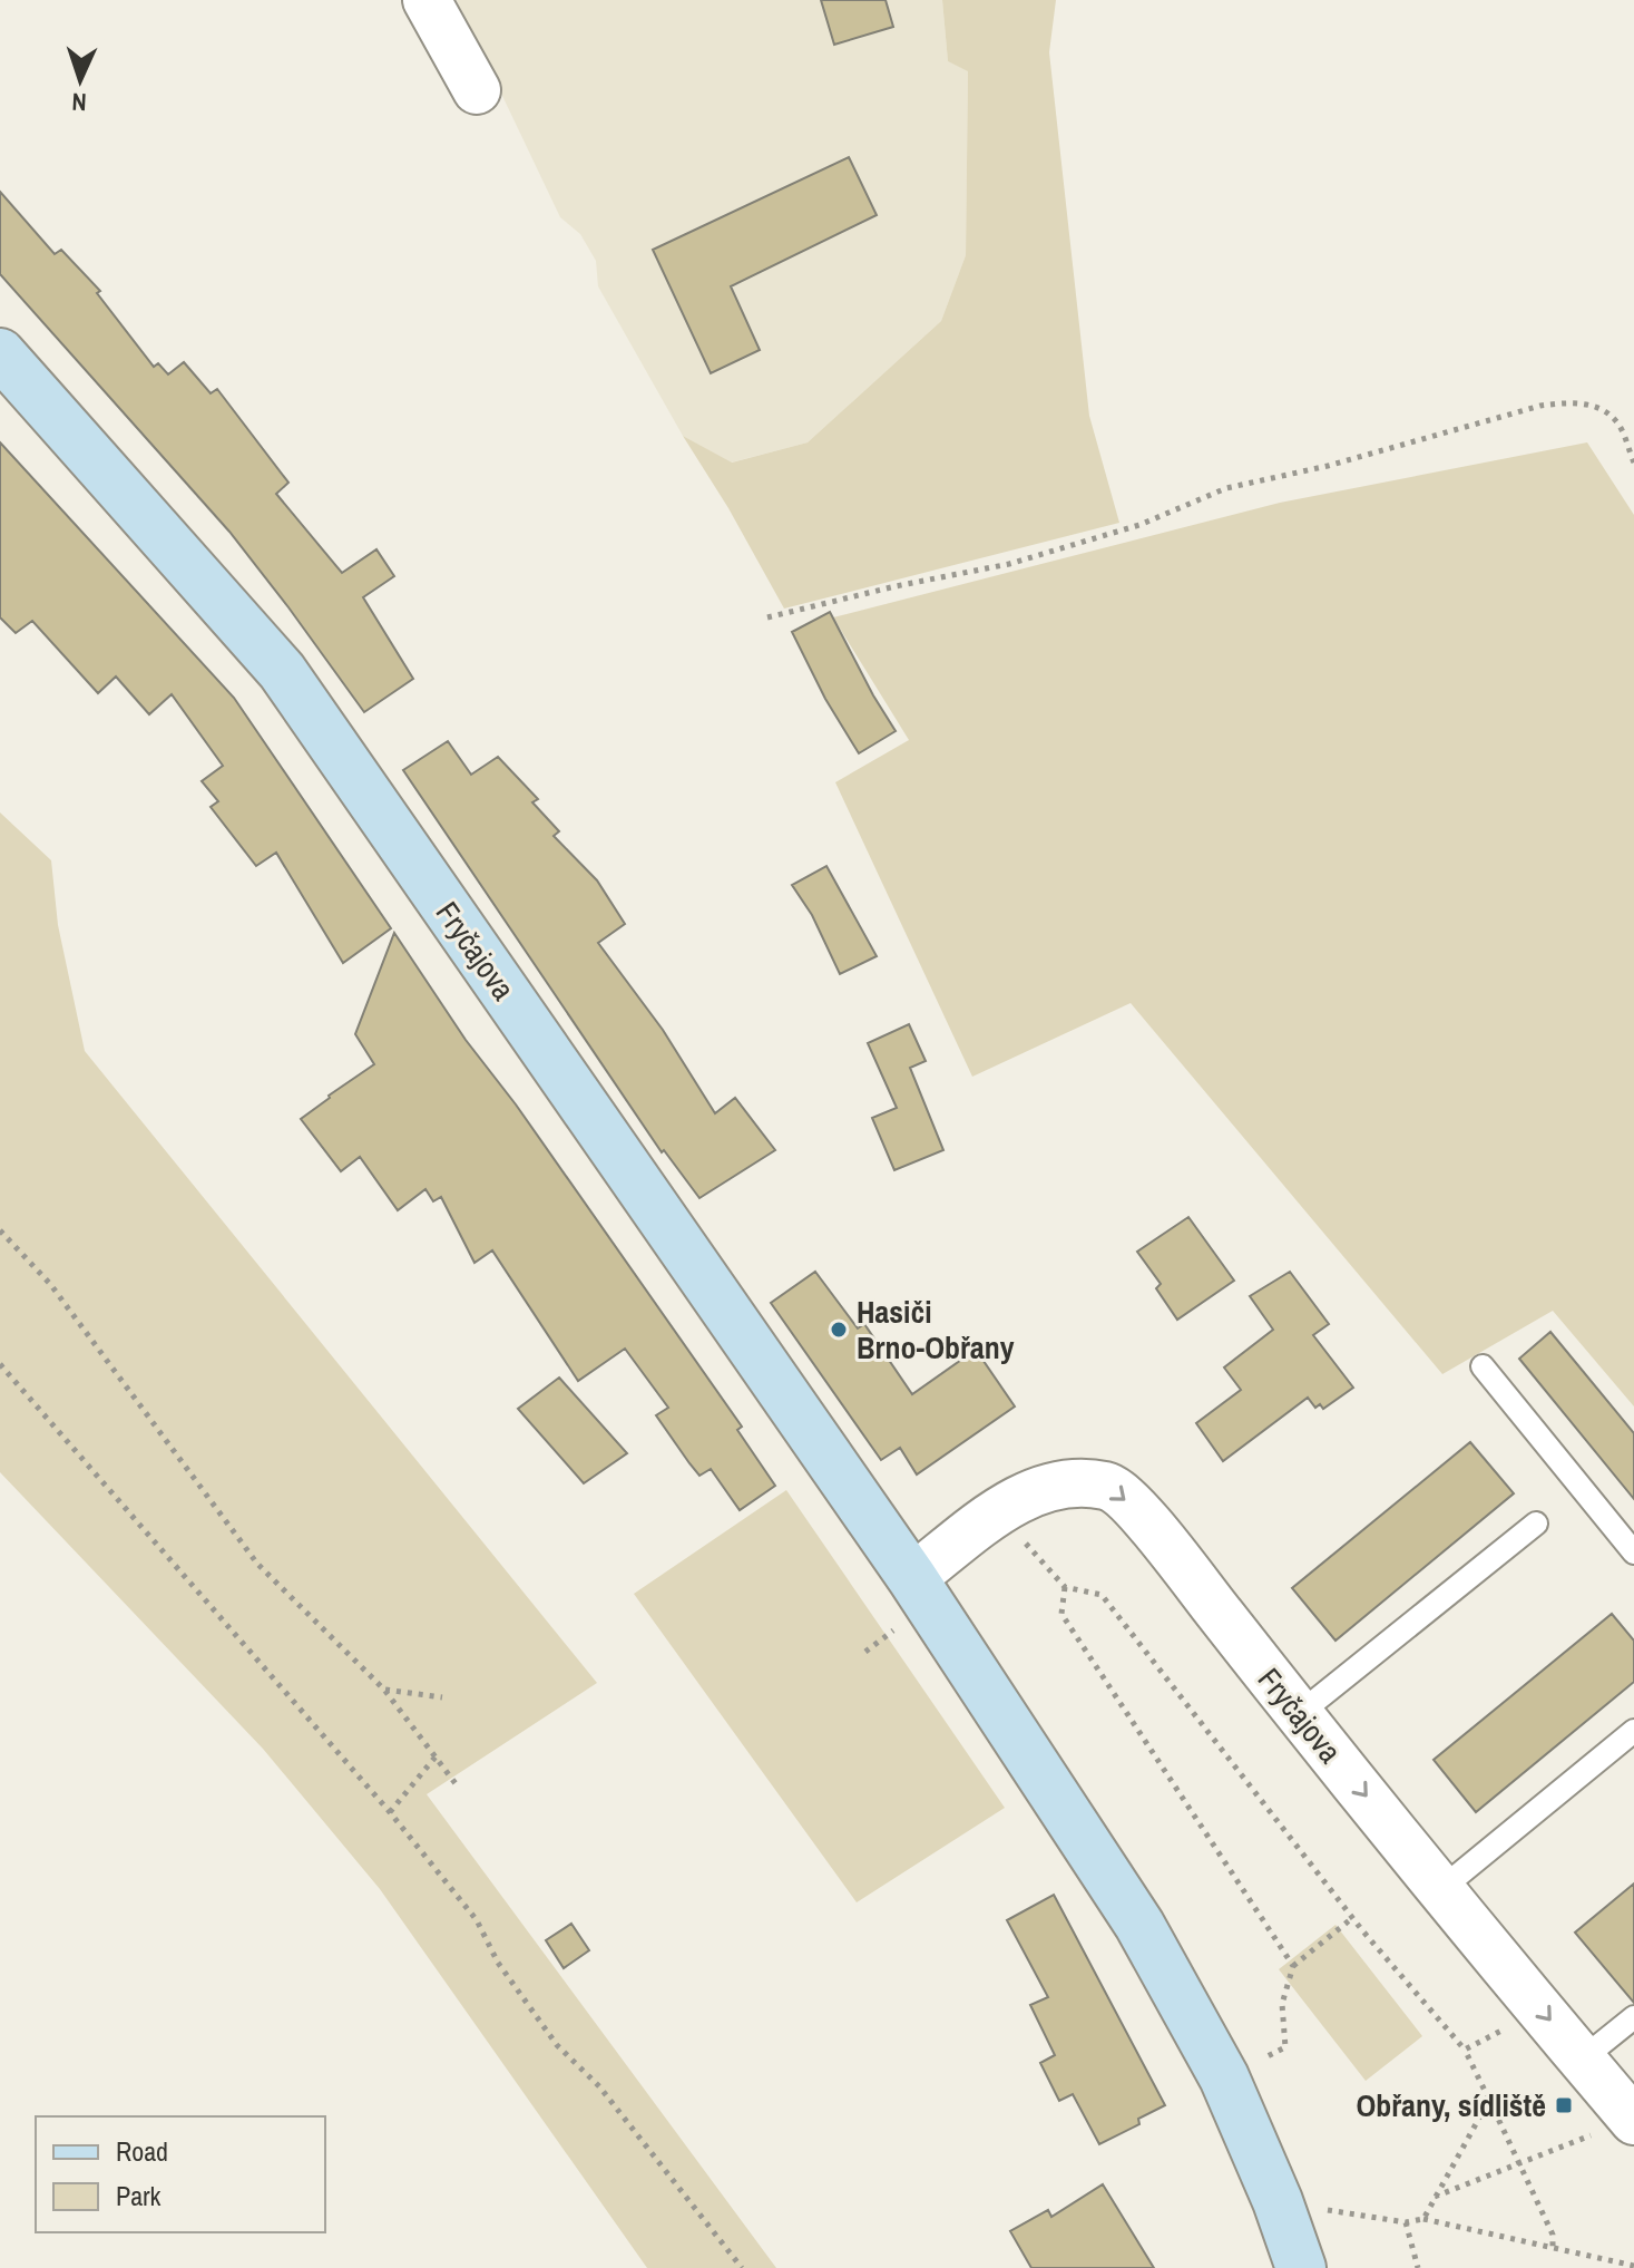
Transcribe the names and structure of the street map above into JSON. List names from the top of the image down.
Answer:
{
  "streets": {
    "main road": ["Fryčajova"]
  },
  "places": {
    "other": ["Hasiči Brno-Obřany"],
    "transit": ["Obřany, sídliště"]
  },
  "legend": ["Road", "Park"],
  "north": "bottom"
}
